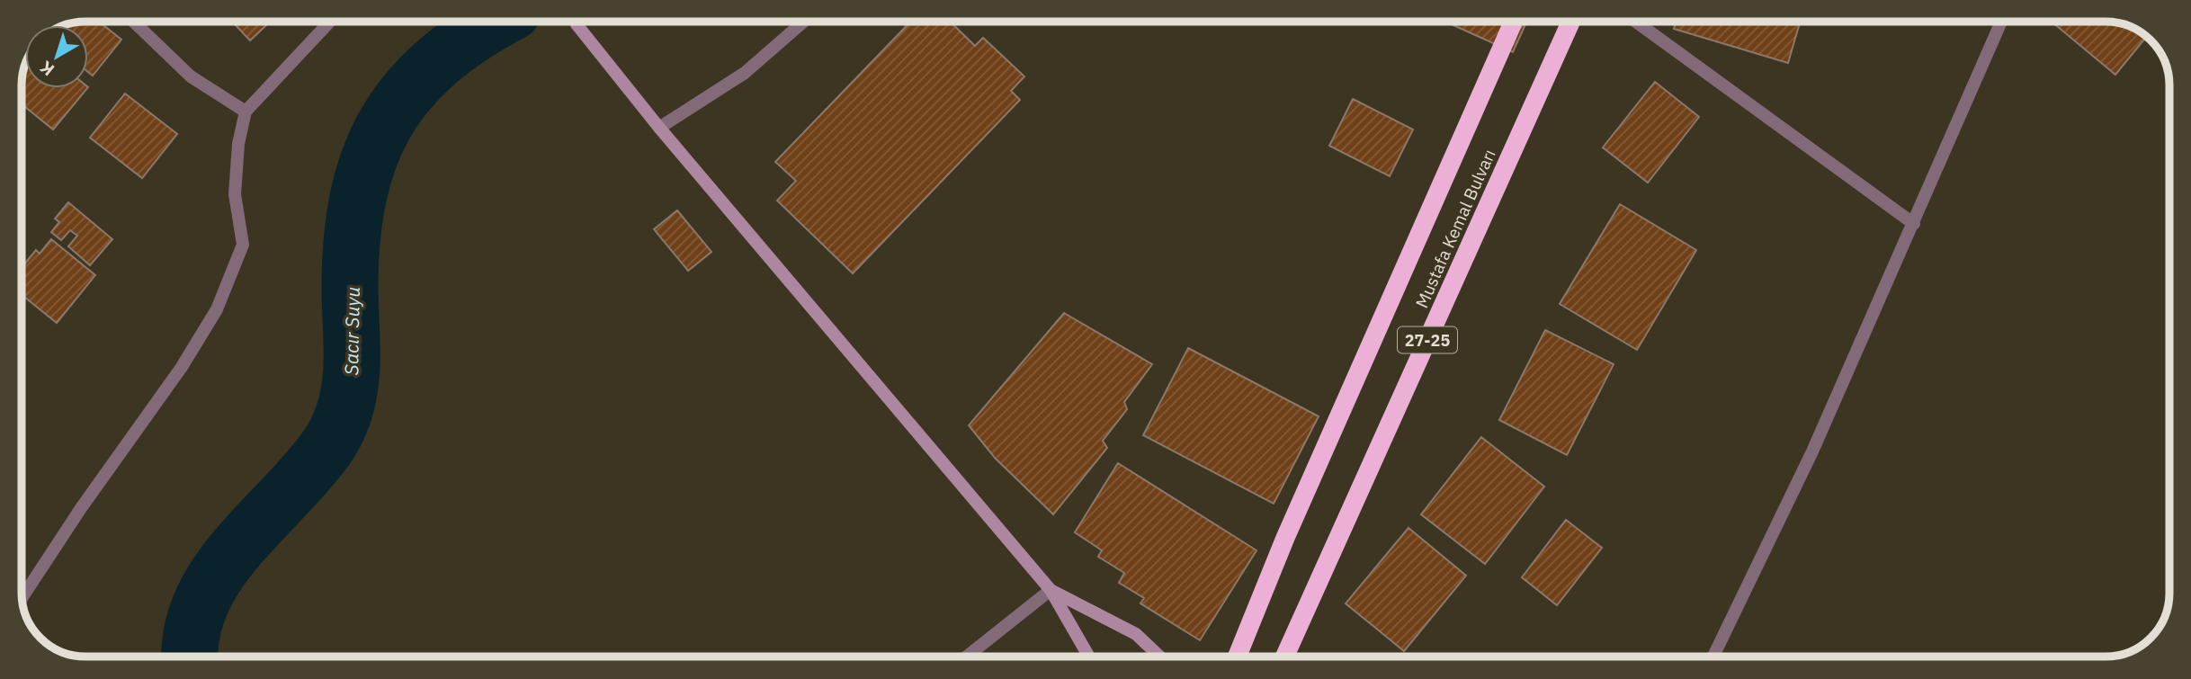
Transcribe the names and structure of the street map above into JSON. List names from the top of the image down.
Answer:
{
  "streets": {
    "highway": ["Mustafa Kemal Bulvarı", "27-25"]
  },
  "water": ["Sacır Suyu"],
  "north": "bottom left"
}
